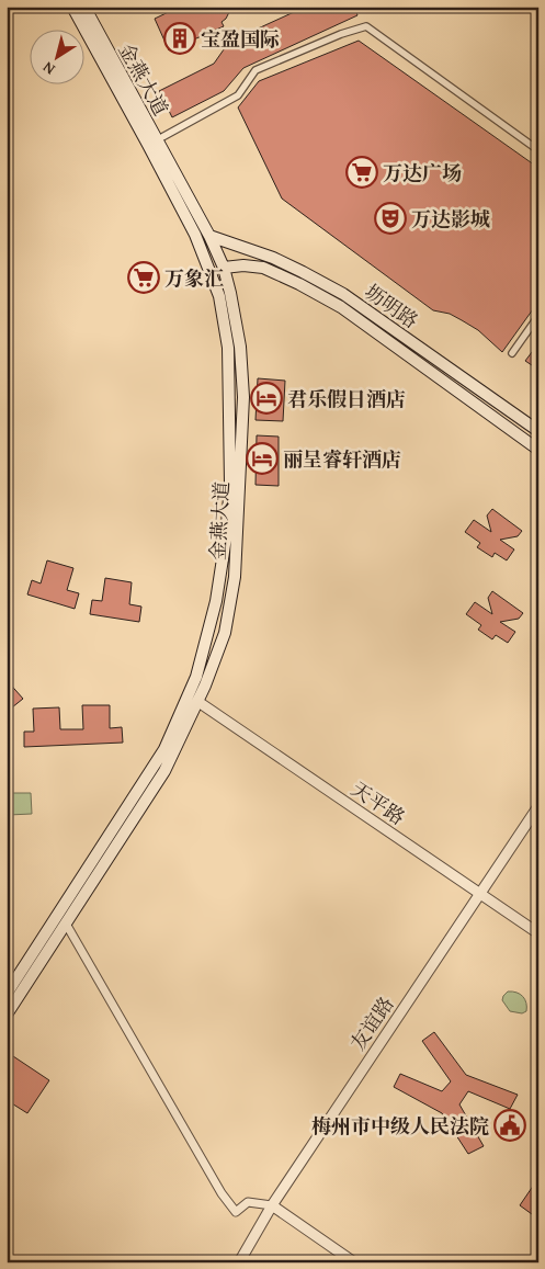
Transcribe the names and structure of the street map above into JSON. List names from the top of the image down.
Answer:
{
  "streets": {
    "main road": ["金燕大道", "坜明路"],
    "street": ["天平路", "友谊路"]
  },
  "crossings": [
    ["金燕大道", "坜明路"],
    ["金燕大道", "天平路"],
    ["天平路", "友谊路"]
  ],
  "places": {
    "building": ["宝盈国际"],
    "supermarket": ["万达广场", "万象汇"],
    "theatre": ["万达影城"],
    "hotel": ["君乐假日酒店", "丽呈睿轩酒店"],
    "public building": ["梅州市中级人民法院"]
  },
  "north": "bottom left"
}
